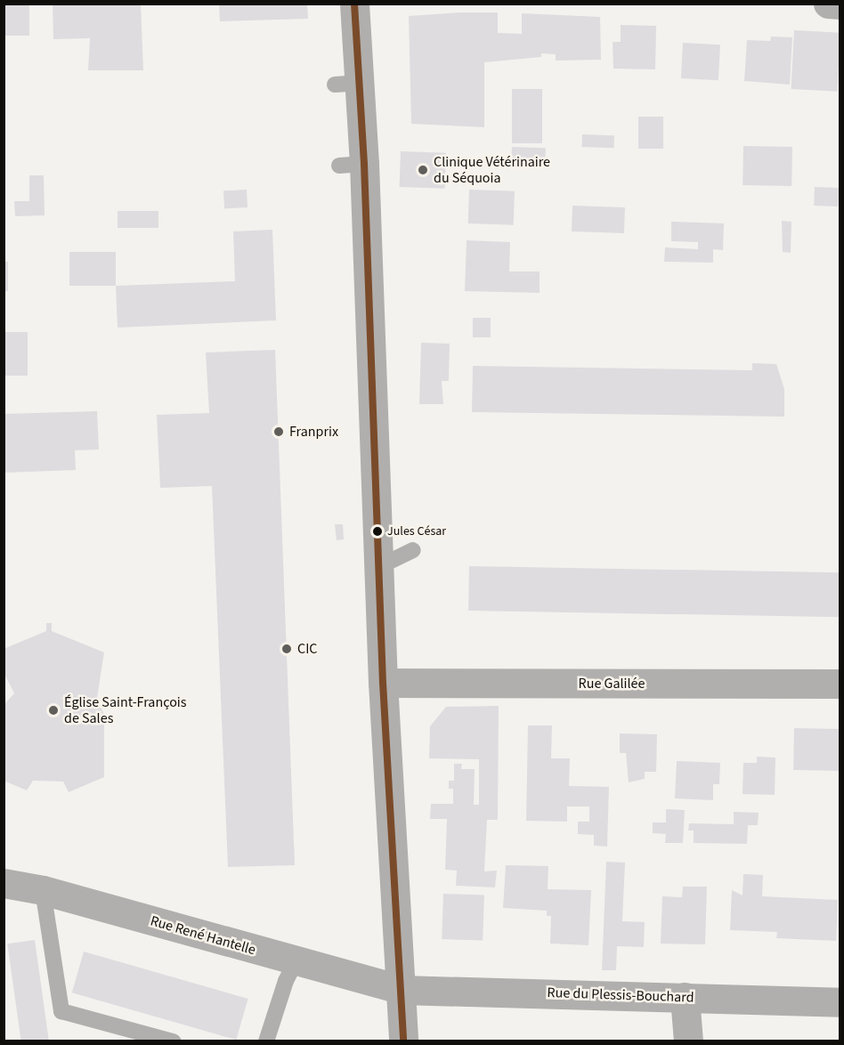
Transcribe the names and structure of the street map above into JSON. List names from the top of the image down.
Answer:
{
  "streets": {
    "street": ["Rue Galilée", "Rue René Hantelle", "Rue du Plessis-Bouchard"]
  },
  "crossings": [
    ["Rue René Hantelle", "Rue du Plessis-Bouchard"]
  ],
  "places": [
    "Clinique Vétérinaire du Séquoia",
    "Franprix",
    "Jules César",
    "CIC",
    "Église Saint-François de Sales"
  ]
}
